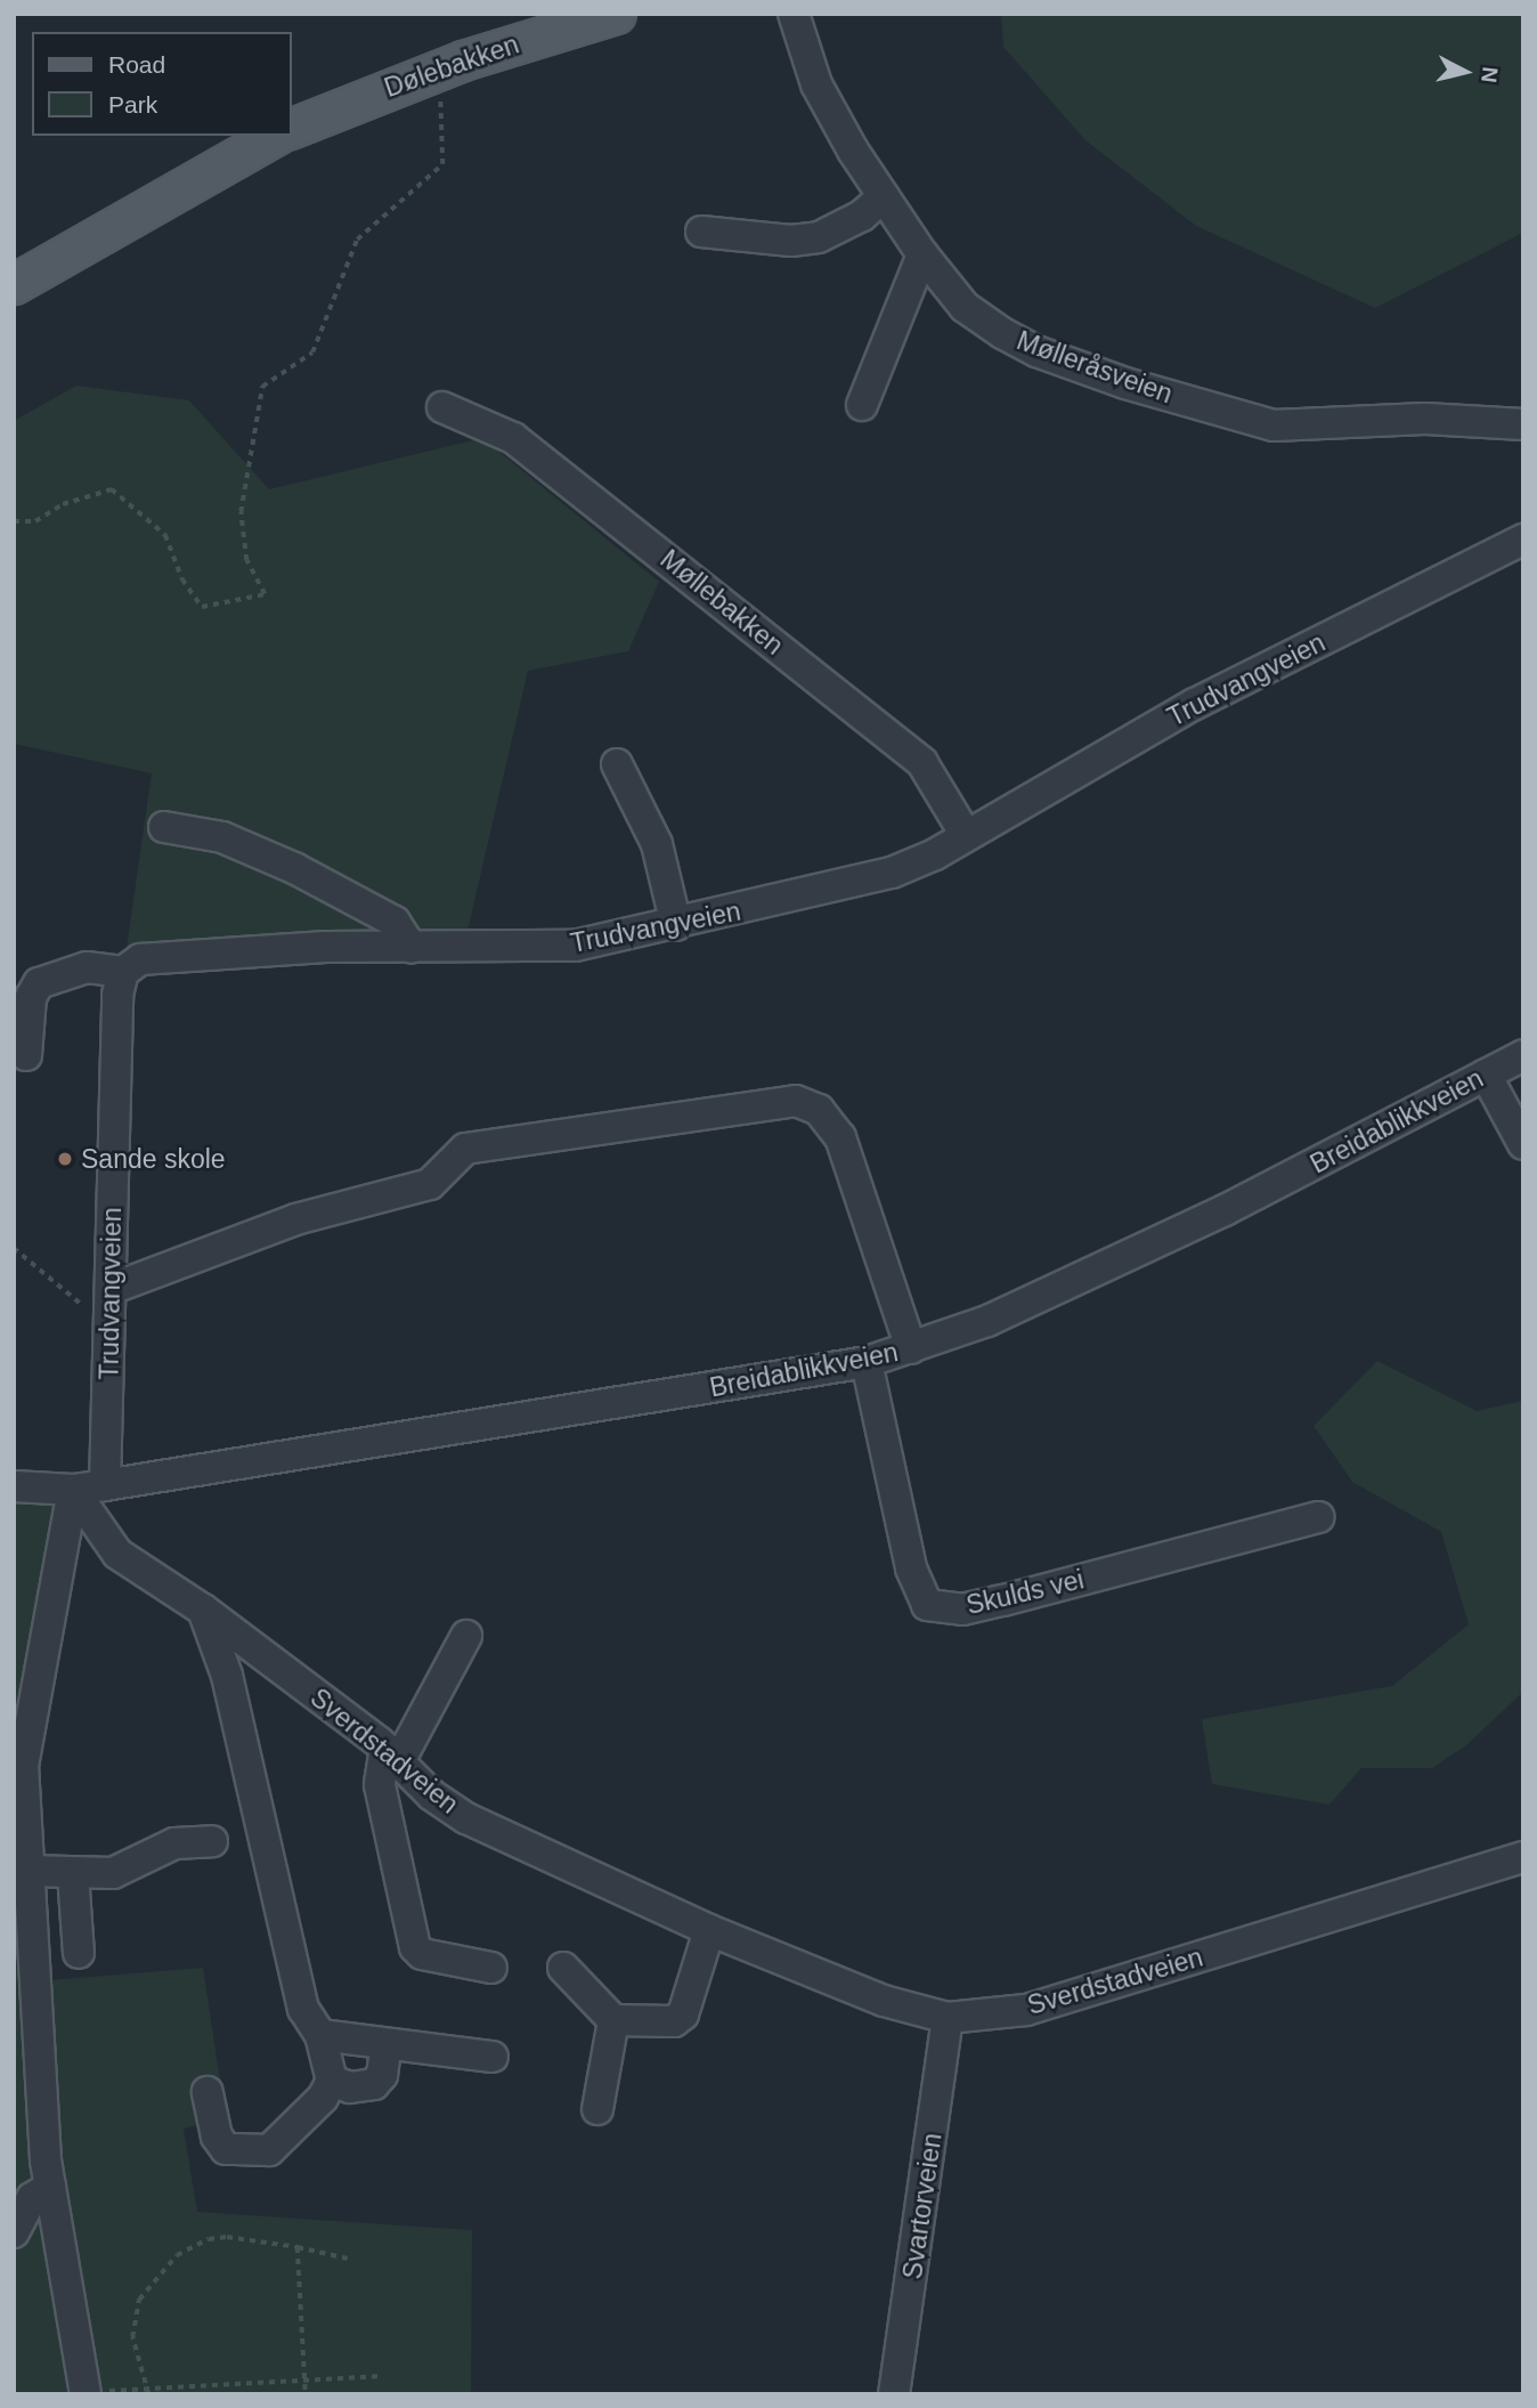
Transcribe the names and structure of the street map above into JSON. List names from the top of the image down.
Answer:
{
  "streets": {
    "main road": ["Dølebakken"],
    "street": [
      "Mølleråsveien",
      "Møllebakken",
      "Trudvangveien",
      "Breidablikkveien",
      "Skulds vei",
      "Sverdstadveien",
      "Svartorveien"
    ]
  },
  "crossings": [
    ["Møllebakken", "Trudvangveien"],
    ["Trudvangveien", "Breidablikkveien"],
    ["Breidablikkveien", "Skulds vei"],
    ["Breidablikkveien", "Sverdstadveien"],
    ["Sverdstadveien", "Svartorveien"]
  ],
  "places": ["Sande skole"],
  "legend": ["Road", "Park"],
  "north": "right"
}
